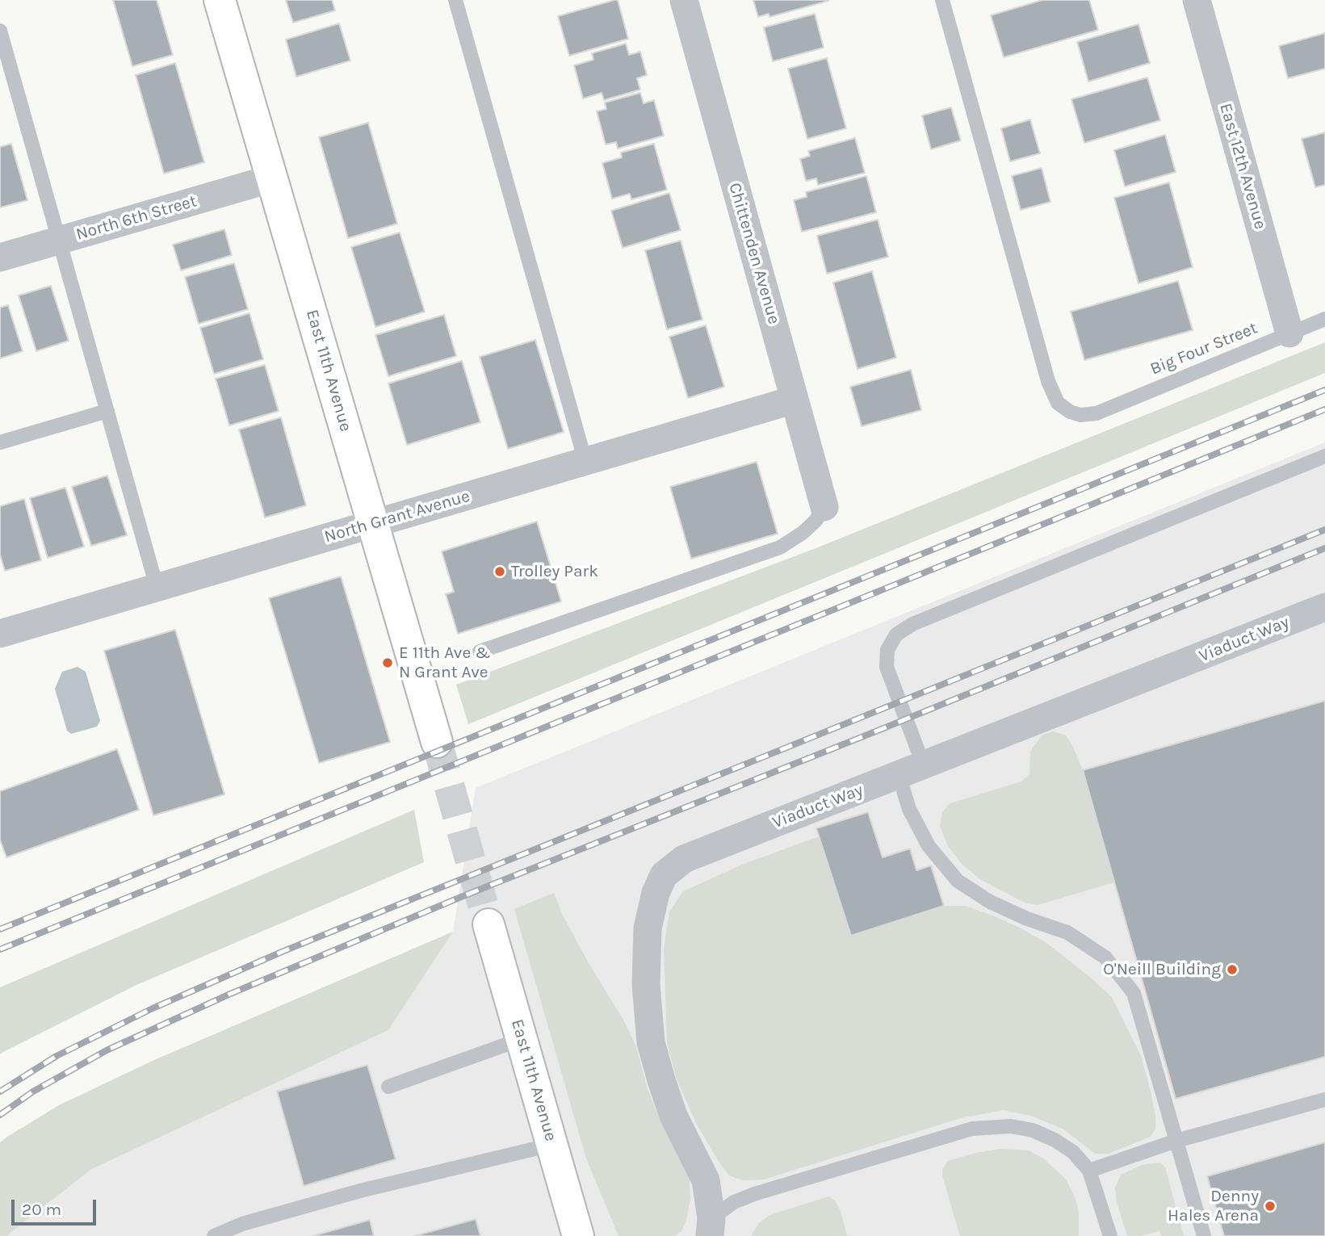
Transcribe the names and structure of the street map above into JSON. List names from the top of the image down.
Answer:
{
  "streets": {
    "street": [
      "East 12th Avenue",
      "North 6th Street",
      "Chittenden Avenue",
      "East 11th Avenue",
      "North Grant Avenue",
      "Viaduct Way"
    ],
    "lane": ["Big Four Street"]
  },
  "crossings": [
    ["East 12th Avenue", "Big Four Street"],
    ["North 6th Street", "East 11th Avenue"],
    ["Chittenden Avenue", "North Grant Avenue"],
    ["East 11th Avenue", "North Grant Avenue"]
  ],
  "places": [
    "Trolley Park",
    "E 11th Ave & N Grant Ave",
    "O'Neill Building",
    "Denny Hales Arena"
  ],
  "scale_bar": "20 m"
}
